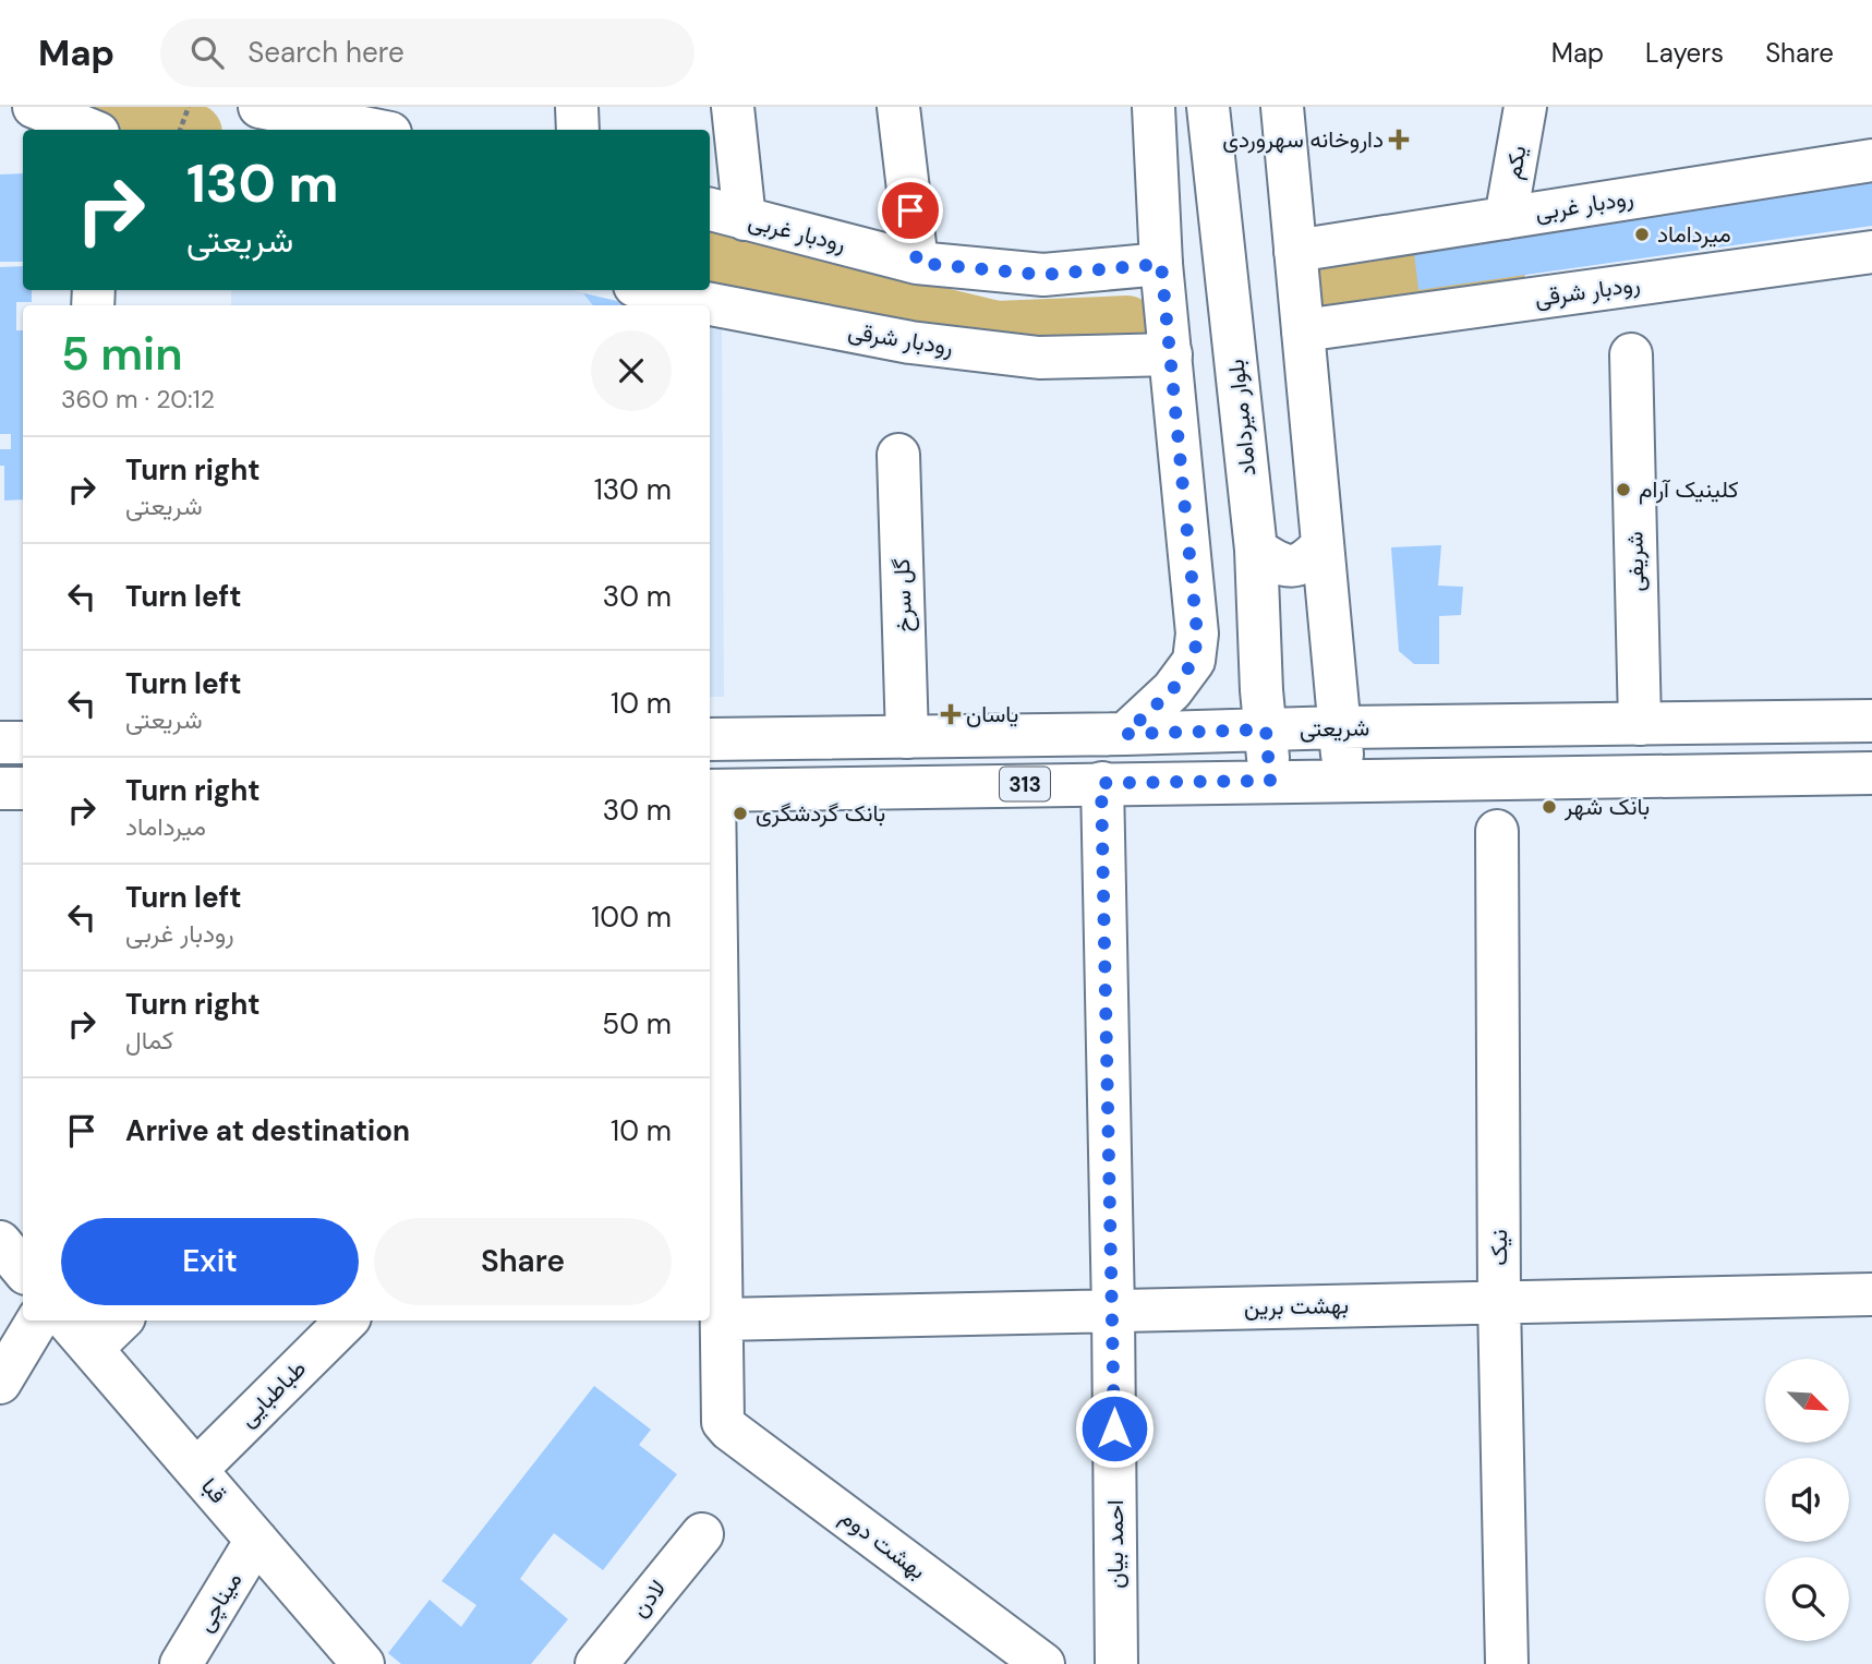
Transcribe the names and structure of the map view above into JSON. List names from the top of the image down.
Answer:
{
  "streets": {
    "street": [
      "یکم",
      "رودبار غربی",
      "رودبار شرقی",
      "بلوار میرداماد",
      "شریفی",
      "گل سرخ",
      "شریعتی",
      "313",
      "نیک",
      "بهشت برین",
      "طباطبایی",
      "قبا",
      "بهشت دوم",
      "احمد بیان",
      "لادن",
      "میناچی"
    ]
  },
  "crossings": [
    ["یکم", "رودبار غربی"],
    ["بلوار میرداماد", "شریعتی"],
    ["بلوار میرداماد", "313"],
    ["شریفی", "شریعتی"],
    ["گل سرخ", "شریعتی"],
    ["313", "احمد بیان"],
    ["نیک", "بهشت برین"],
    ["بهشت برین", "بهشت دوم"],
    ["بهشت برین", "احمد بیان"],
    ["طباطبایی", "قبا"],
    ["قبا", "میناچی"]
  ],
  "places": {
    "health": ["داروخانه سهروردی", "یاسان"],
    "other": [
      "میرداماد",
      "کلینیک آرام",
      "بانک شهر",
      "بانک گردشگری"
    ]
  },
  "north": "bottom right",
  "page": {
    "header": "Map",
    "search": "Search here",
    "nav": ["Map", "Layers", "Share"],
    "turn": ["130 m", "شریعتی"],
    "heading": ["5 min", "360 m · 20:12"],
    "list": [
      {
        "name": "Turn right",
        "note": "شریعتی",
        "value": "130 m"
      },
      {
        "name": "Turn left",
        "value": "30 m"
      },
      {
        "name": "Turn left",
        "note": "شریعتی",
        "value": "10 m"
      },
      {
        "name": "Turn right",
        "note": "میرداماد",
        "value": "30 m"
      },
      {
        "name": "Turn left",
        "note": "رودبار غربی",
        "value": "100 m"
      },
      {
        "name": "Turn right",
        "note": "کمال",
        "value": "50 m"
      },
      {
        "name": "Arrive at destination",
        "value": "10 m"
      }
    ],
    "buttons": ["Exit", "Share"]
  }
}
